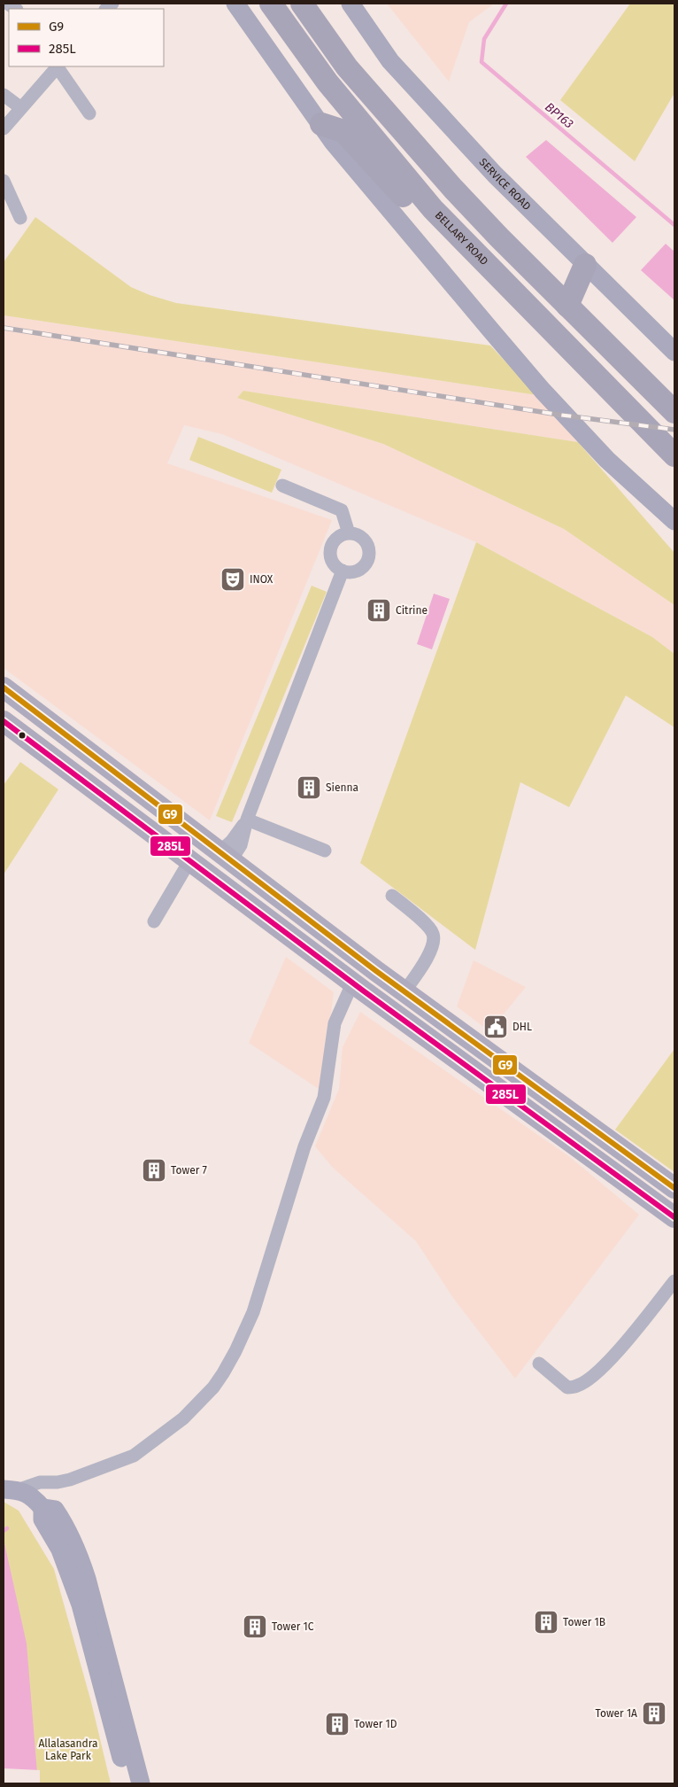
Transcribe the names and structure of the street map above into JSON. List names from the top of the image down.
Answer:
{
  "streets": {
    "highway": ["BELLARY ROAD"],
    "main road": ["SERVICE ROAD"]
  },
  "water": ["BP163"],
  "parks": ["Allalasandra Lake Park"],
  "places": {
    "theatre": ["INOX"],
    "building": [
      "Citrine",
      "Sienna",
      "Tower 7",
      "Tower 1B",
      "Tower 1C",
      "Tower 1A",
      "Tower 1D"
    ],
    "public building": ["DHL"]
  },
  "lines": ["transit line G9", "transit line 285L"],
  "legend": ["G9", "285L"]
}
